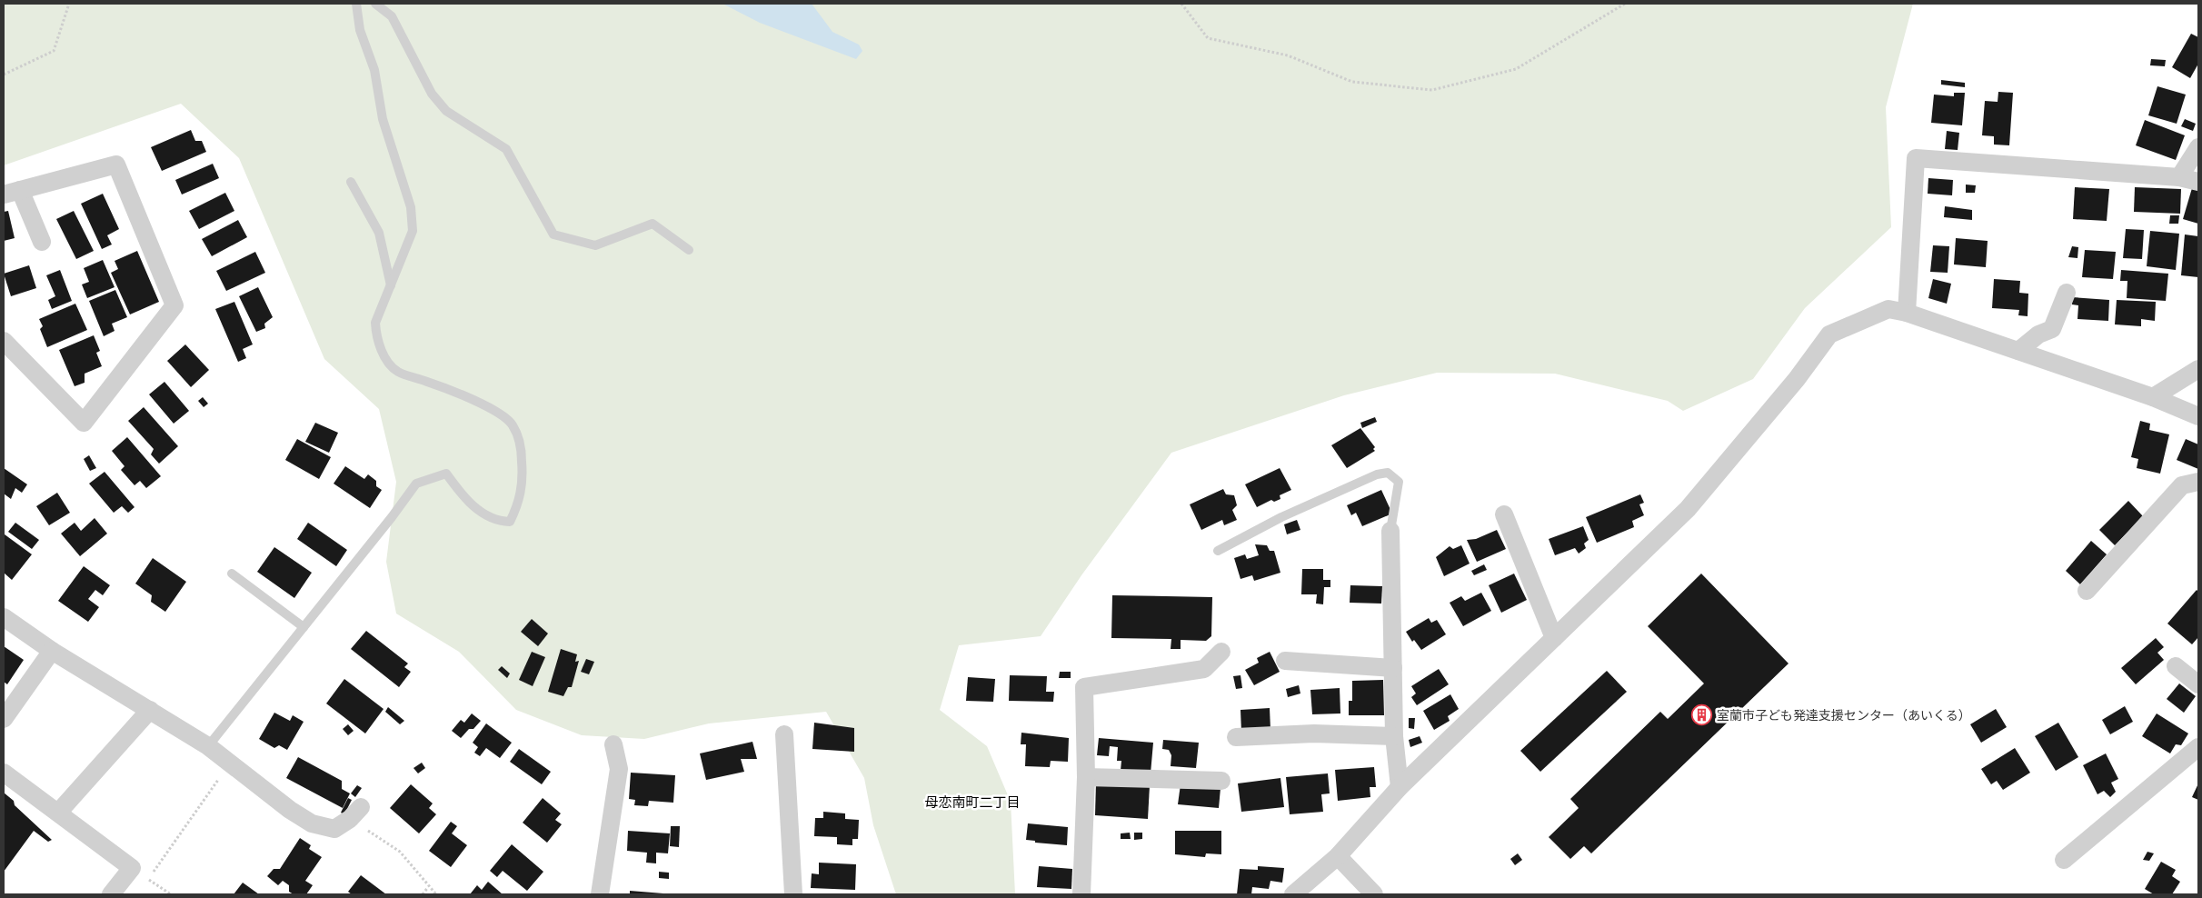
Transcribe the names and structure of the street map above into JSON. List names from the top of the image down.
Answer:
{
  "districts": ["母恋南町二丁目"],
  "places": {
    "building": ["室蘭市子ども発達支援センター（あいくる）"]
  }
}
